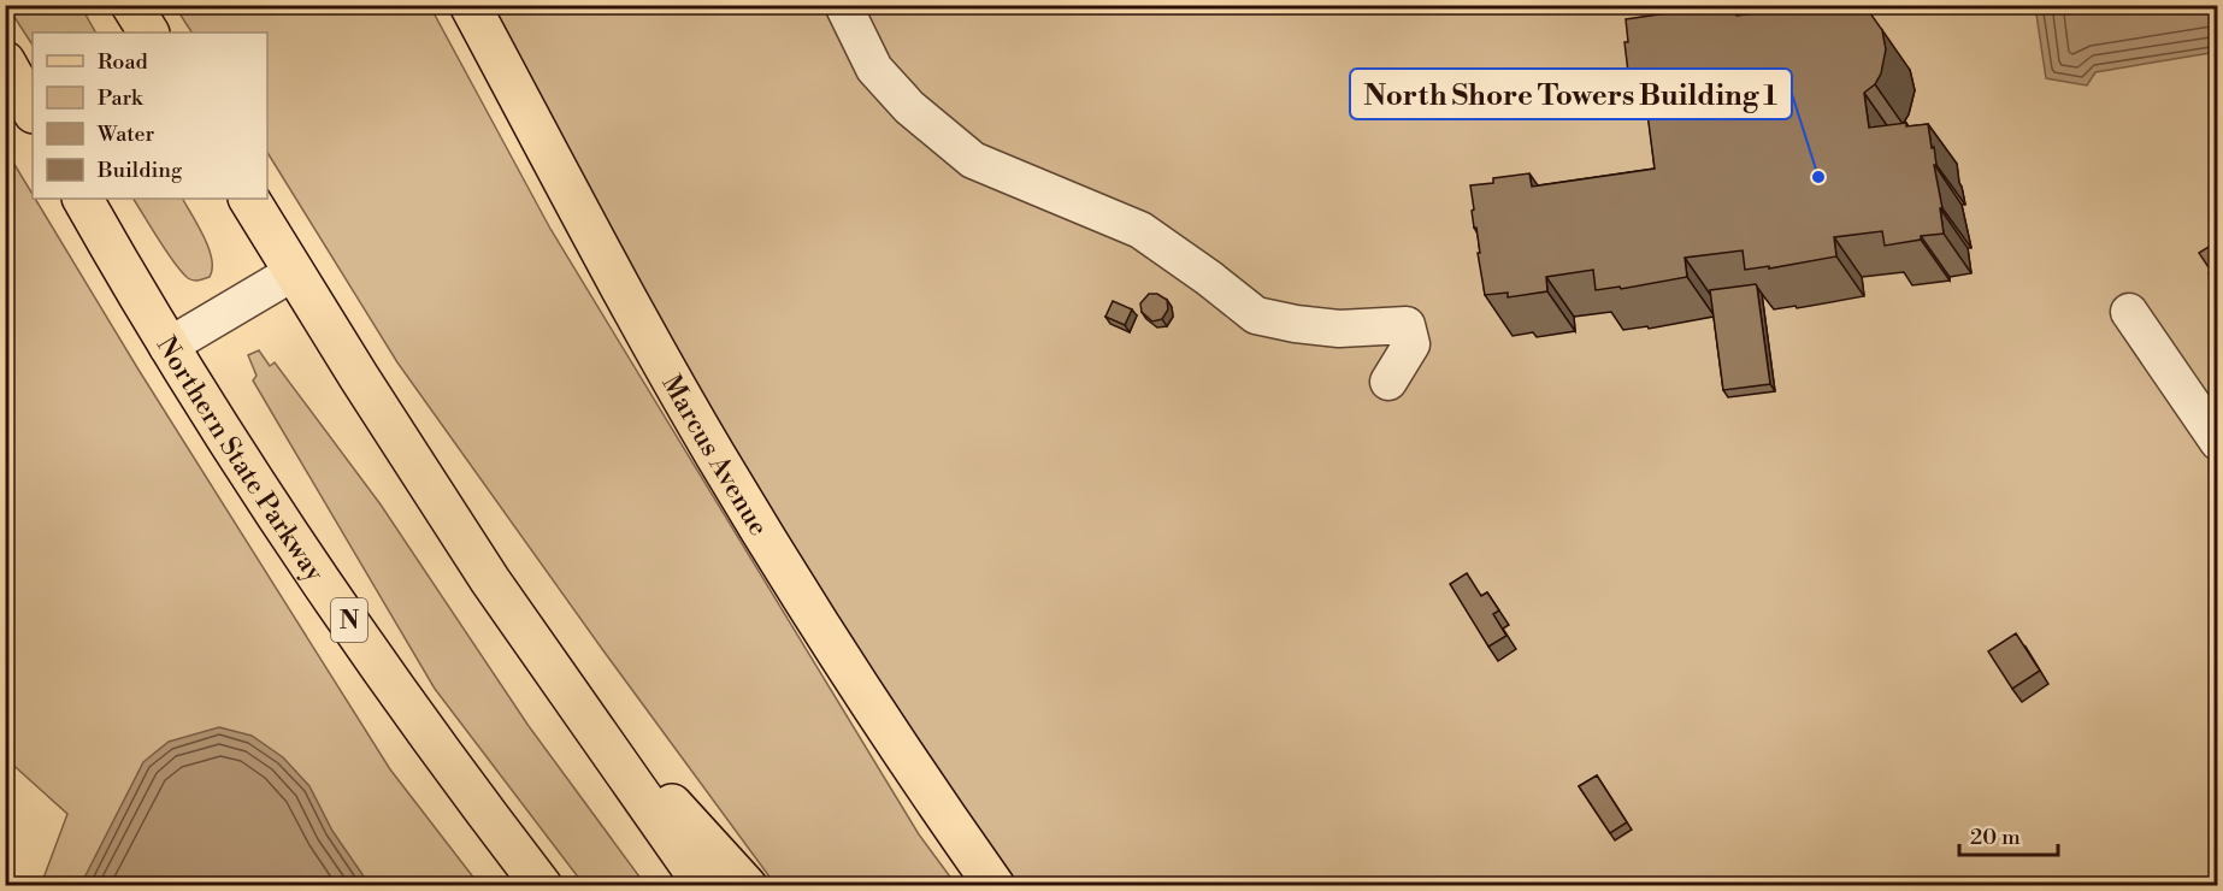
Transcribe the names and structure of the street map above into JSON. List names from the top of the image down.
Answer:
{
  "streets": {
    "main road": ["Marcus Avenue", "Northern State Parkway", "N"]
  },
  "places": ["North Shore Towers Building 1"],
  "legend": [
    "Road",
    "Park",
    "Water",
    "Building"
  ],
  "scale_bar": "20 m"
}
